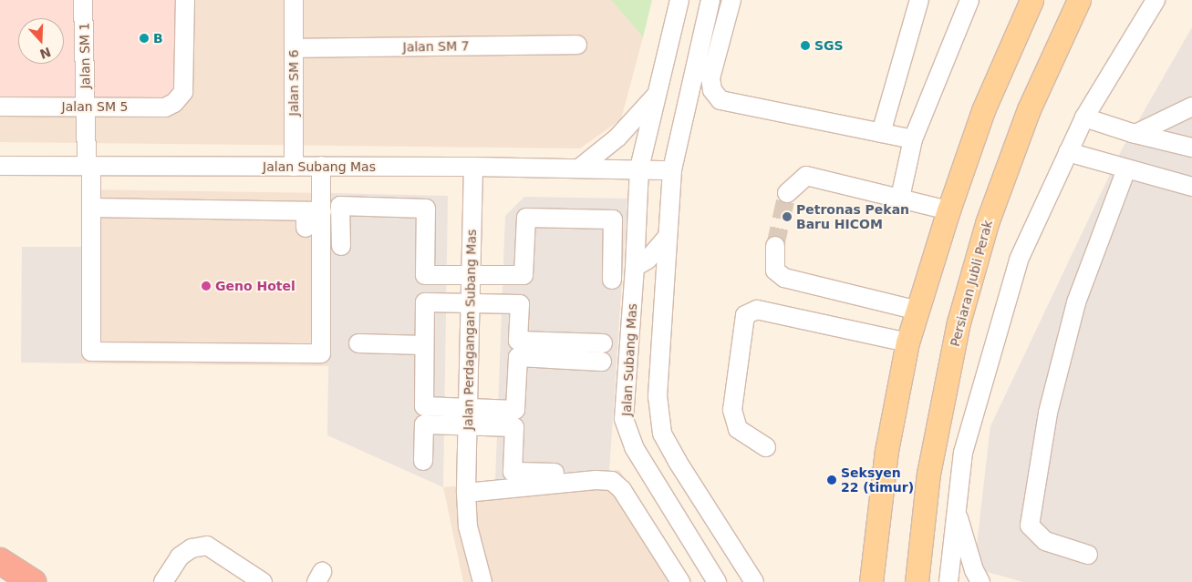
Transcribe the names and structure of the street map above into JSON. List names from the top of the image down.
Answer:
{
  "streets": {
    "main road": ["Persiaran Jubli Perak"],
    "street": [
      "Jalan SM 7",
      "Jalan SM 1",
      "Jalan SM 6",
      "Jalan SM 5",
      "Jalan Subang Mas",
      "Jalan Perdagangan Subang Mas"
    ]
  },
  "crossings": [
    ["Jalan SM 7", "Jalan SM 6"],
    ["Jalan SM 1", "Jalan SM 5"],
    ["Jalan SM 1", "Jalan Subang Mas"],
    ["Jalan SM 6", "Jalan Subang Mas"],
    ["Jalan Subang Mas", "Jalan Perdagangan Subang Mas"]
  ],
  "places": [
    "B",
    "SGS",
    "Petronas Pekan Baru HICOM",
    "Geno Hotel",
    "Seksyen 22 (timur)"
  ],
  "north": "bottom"
}
